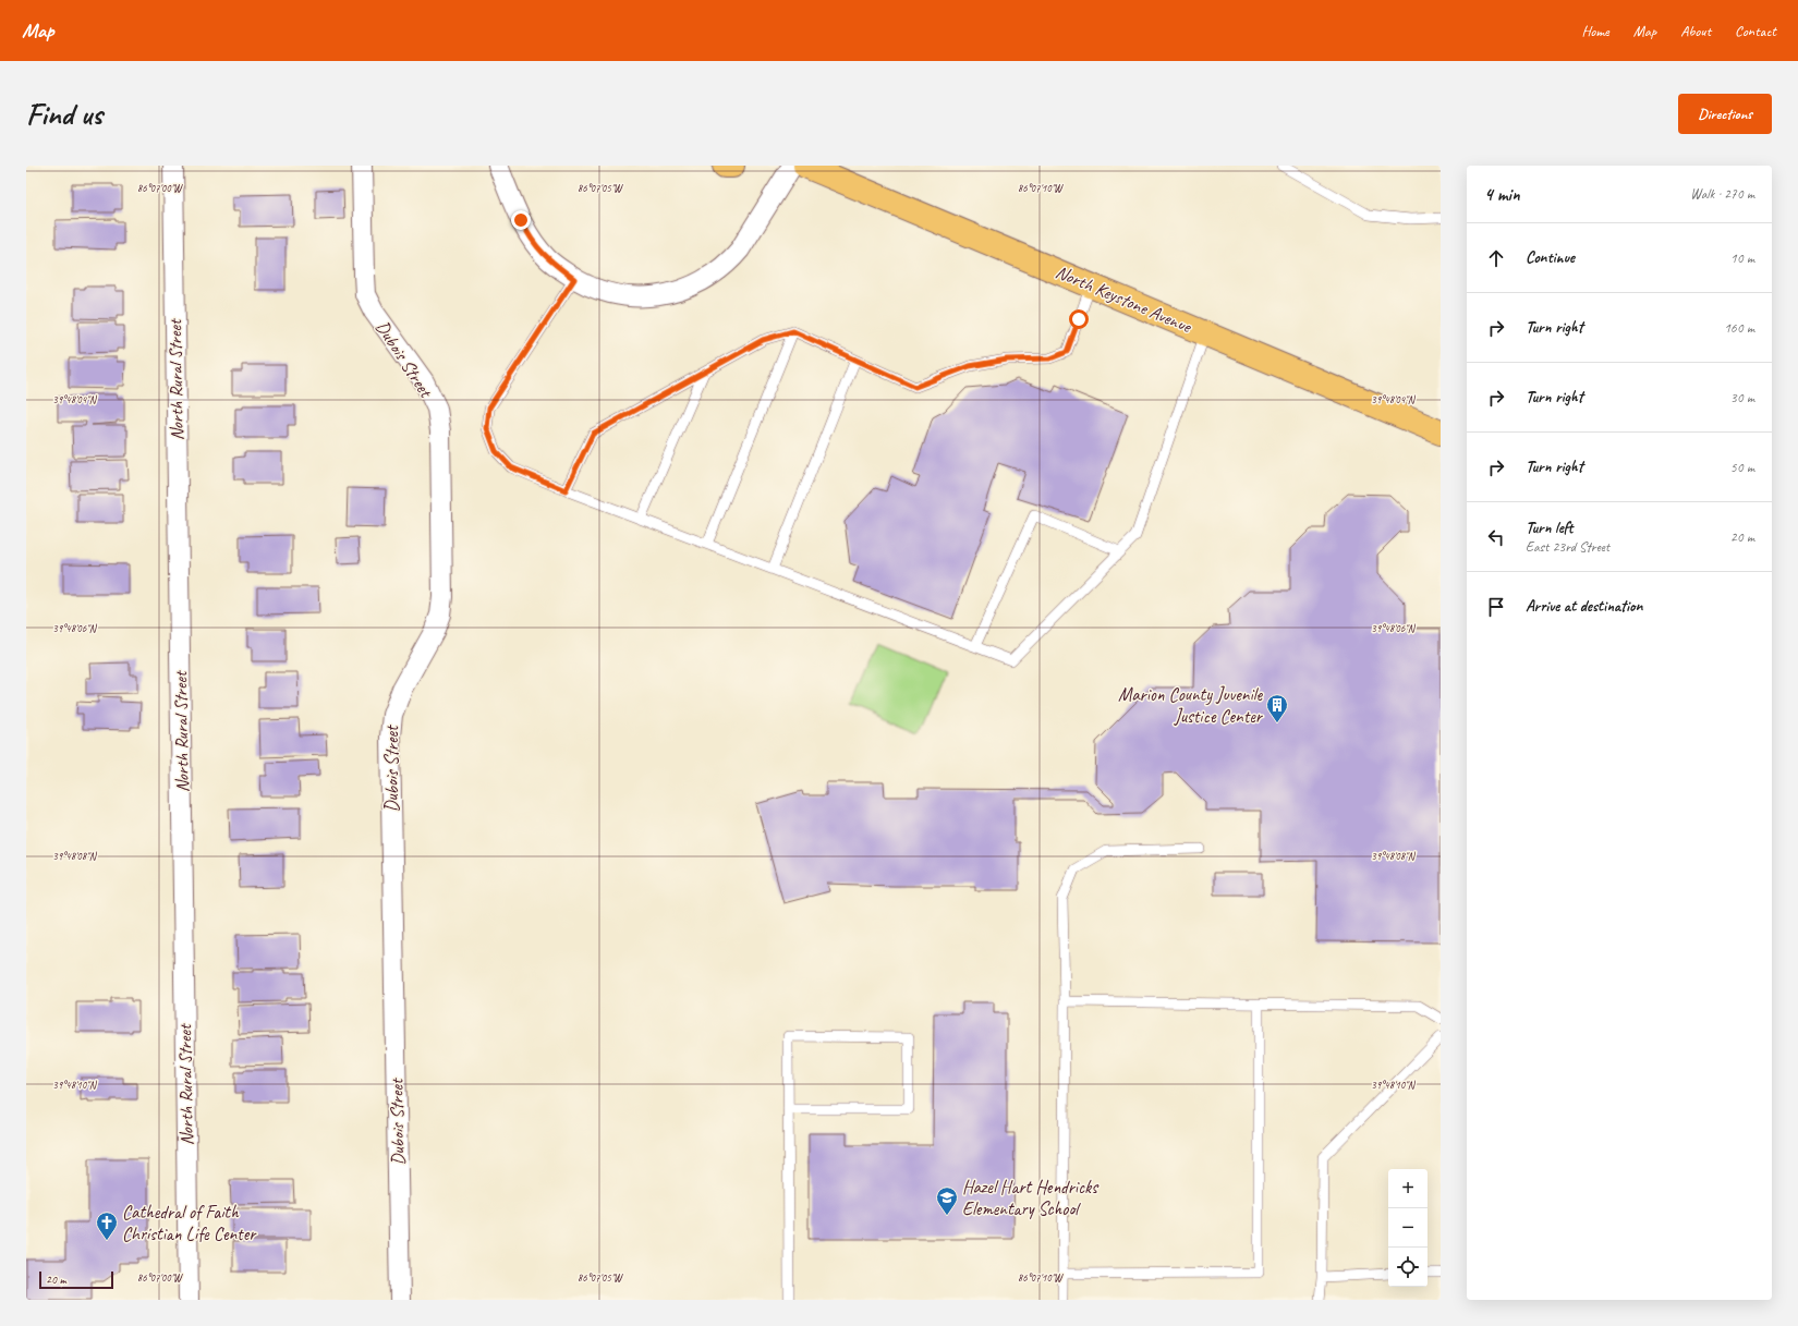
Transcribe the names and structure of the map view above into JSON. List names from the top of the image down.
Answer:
{
  "streets": {
    "main road": ["North Keystone Avenue"],
    "street": ["Dubois Street", "North Rural Street"]
  },
  "places": {
    "building": ["Marion County Juvenile Justice Center"],
    "school or university": ["Hazel Hart Hendricks Elementary School"],
    "church": ["Cathedral of Faith Christian Life Center"]
  },
  "scale_bar": "20 m",
  "page": {
    "header": "Map",
    "nav": [
      "Home",
      "Map",
      "About",
      "Contact"
    ],
    "buttons": "Directions",
    "title": "Find us",
    "heading": ["4 min", "Walk · 270 m"],
    "list": [
      ["Continue", "10 m"],
      ["Turn right", "160 m"],
      ["Turn right", "30 m"],
      ["Turn right", "50 m"],
      ["Turn left", "East 23rd Street", "20 m"],
      "Arrive at destination"
    ],
    "map_buttons": ["+", "−"],
    "scale": "20 m"
  },
  "coordinates": [
    "86°07'00\"W",
    "86°07'05\"W",
    "86°07'10\"W",
    "39°48'04\"N",
    "39°48'06\"N",
    "39°48'08\"N",
    "39°48'10\"N"
  ]
}
